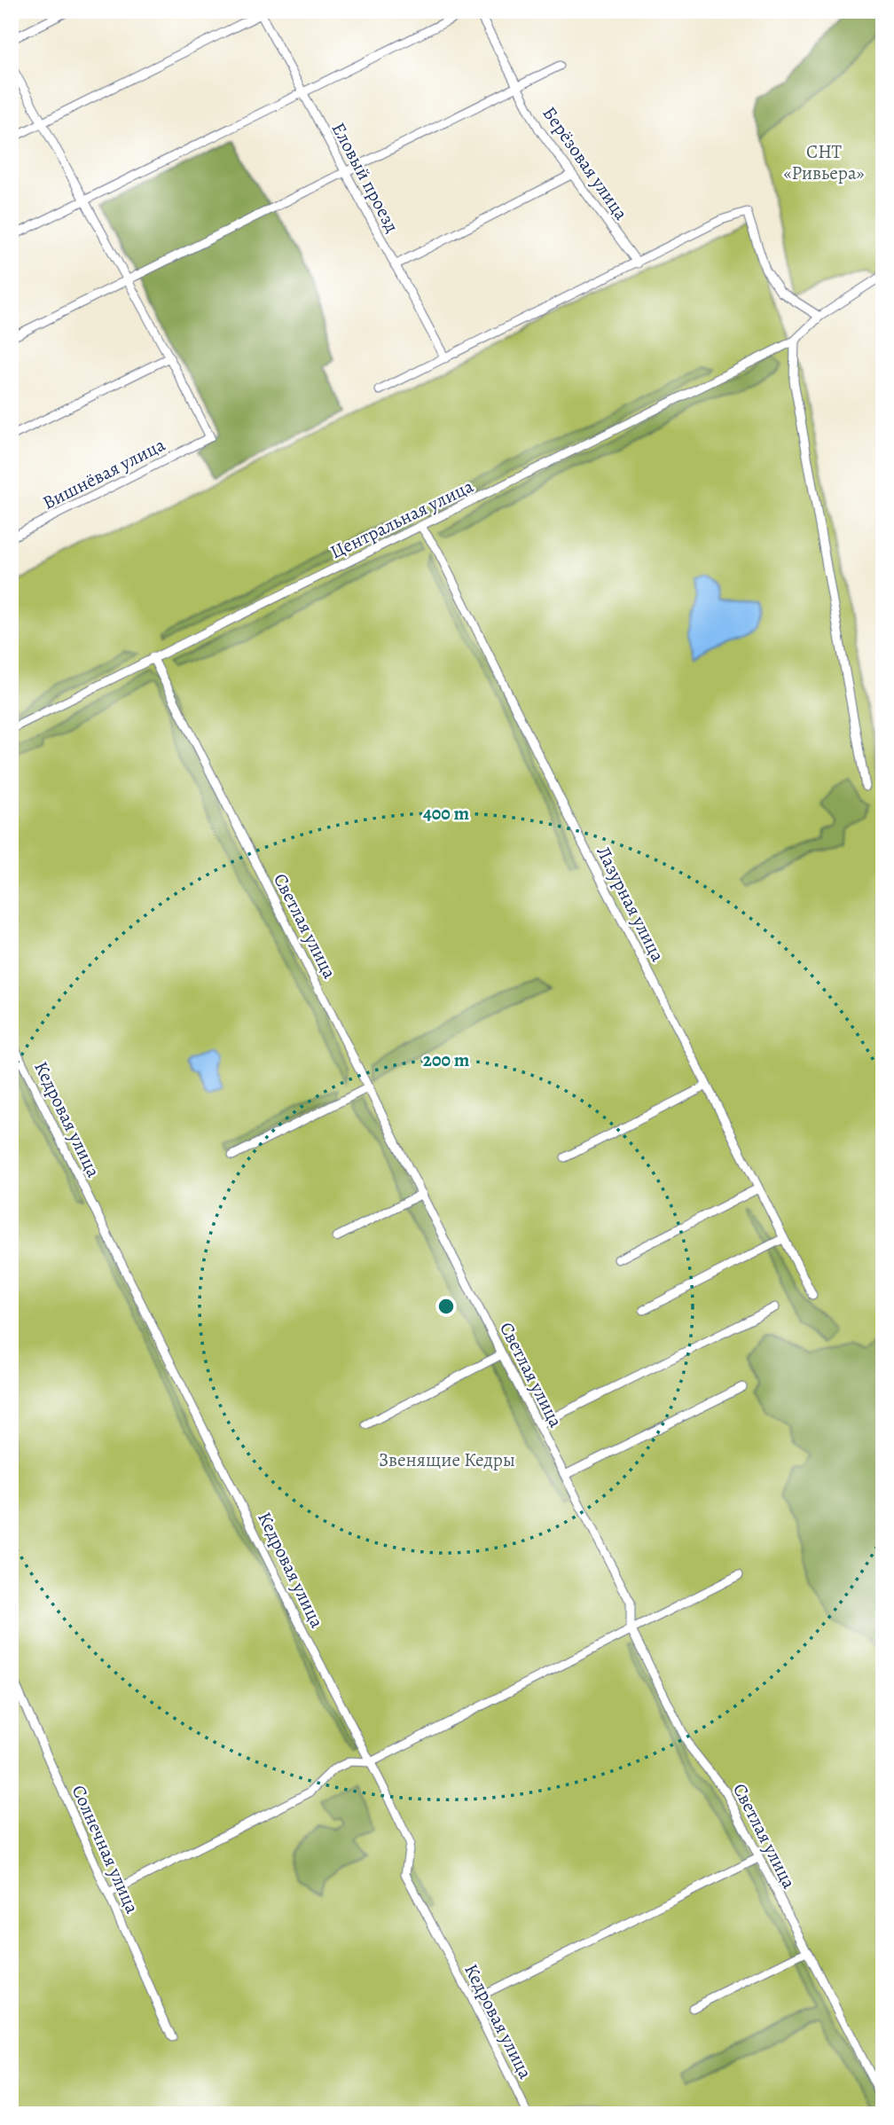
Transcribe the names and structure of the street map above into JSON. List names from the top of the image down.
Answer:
{
  "streets": {
    "street": [
      "Берёзовая улица",
      "Еловый проезд",
      "Вишнёвая улица",
      "Центральная улица",
      "Лазурная улица",
      "Светлая улица",
      "Кедровая улица",
      "Солнечная улица"
    ]
  },
  "crossings": [
    ["Центральная улица", "Лазурная улица"],
    ["Центральная улица", "Светлая улица"]
  ],
  "parks": ["СНТ «Ривьера»", "Звенящие Кедры"],
  "rings": ["400 m", "200 m"]
}
